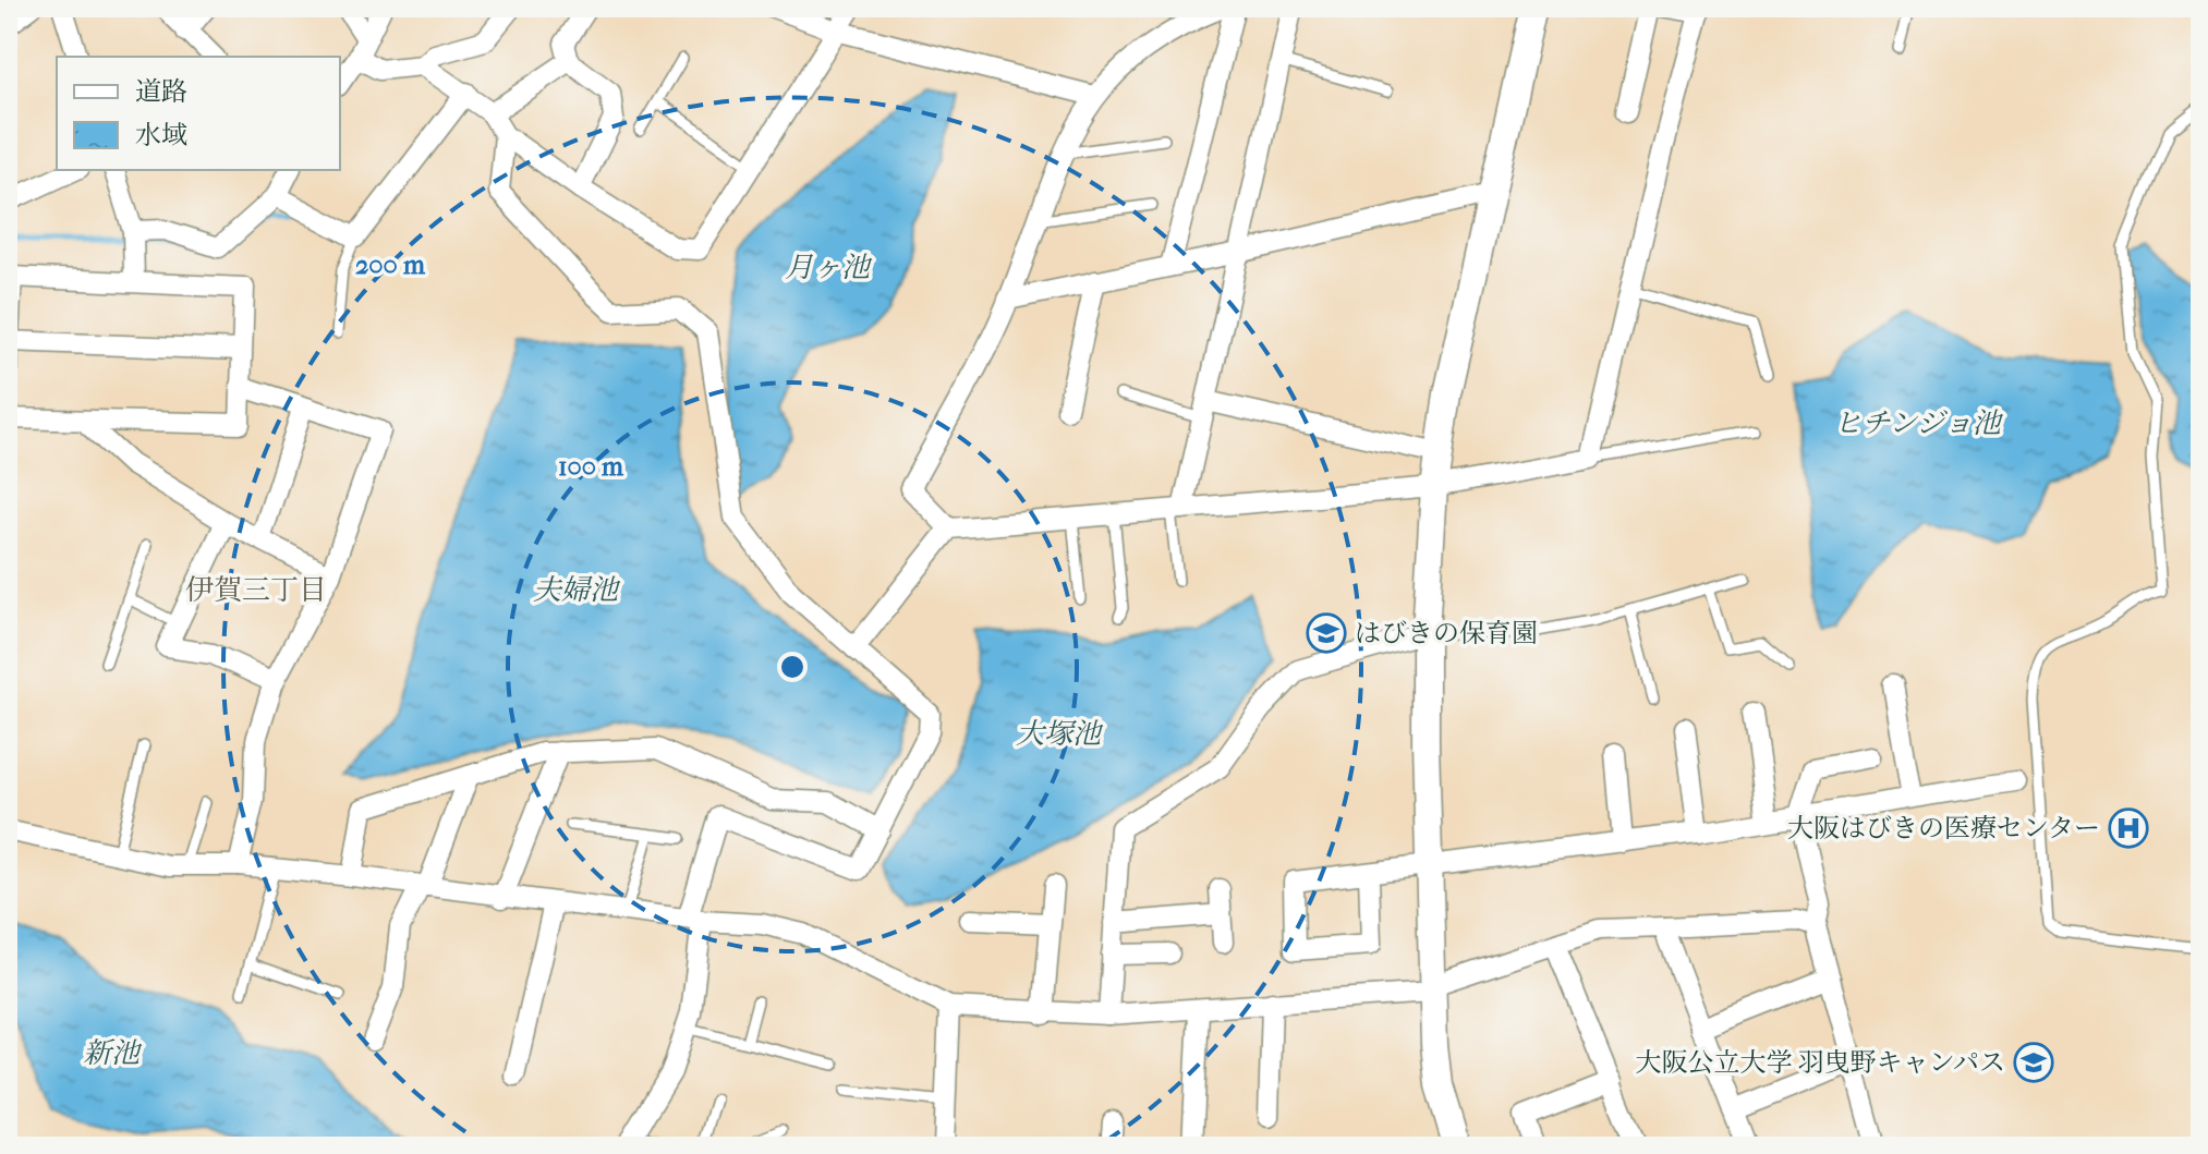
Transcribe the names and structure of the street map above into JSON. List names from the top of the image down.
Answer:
{
  "districts": ["伊賀三丁目"],
  "water": [
    "月ヶ池",
    "ヒチンジョ池",
    "夫婦池",
    "大塚池",
    "新池"
  ],
  "places": {
    "school or university": ["はびきの保育園", "大阪公立大学 羽曳野キャンパス"],
    "hospital": ["大阪はびきの医療センター"]
  },
  "legend": ["道路", "水域"],
  "rings": ["200 m", "100 m"]
}
